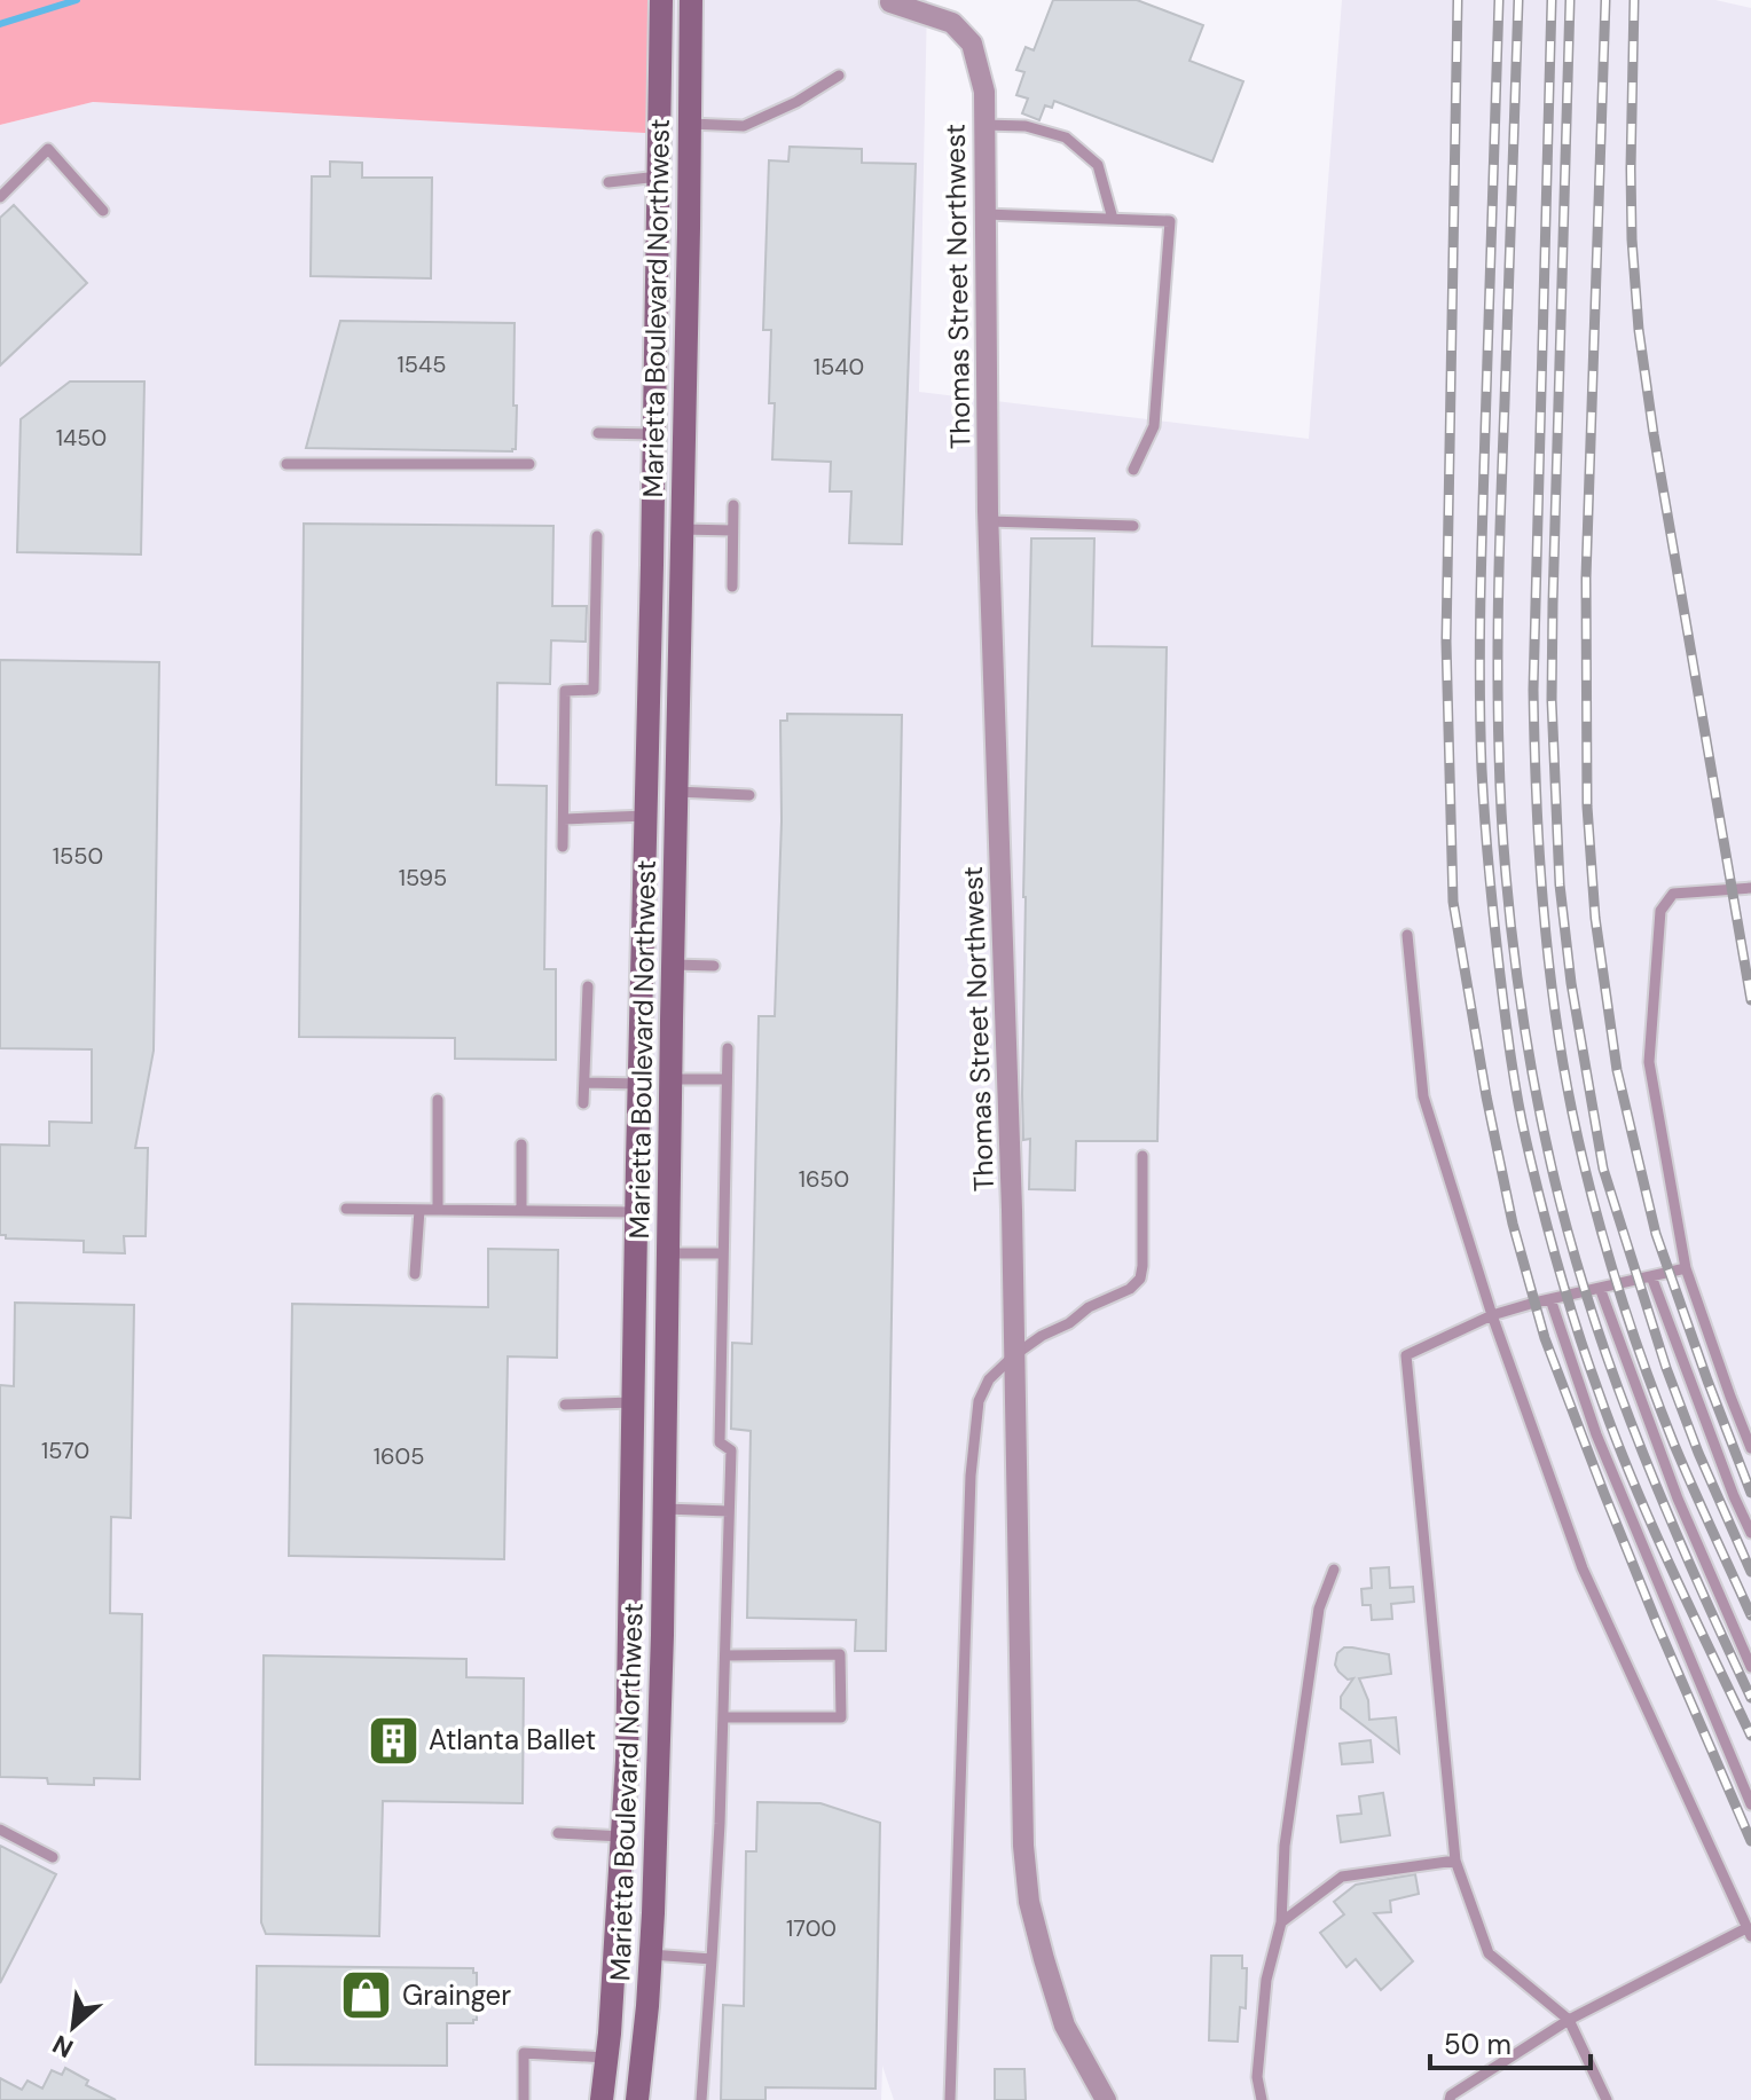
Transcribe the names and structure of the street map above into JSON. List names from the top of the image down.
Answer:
{
  "streets": {
    "main road": ["Marietta Boulevard Northwest"],
    "street": ["Thomas Street Northwest"]
  },
  "places": {
    "building": ["Atlanta Ballet"],
    "shop": ["Grainger"]
  },
  "house_numbers": [
    "1545",
    "1540",
    "1450",
    "1550",
    "1595",
    "1650",
    "1570",
    "1605",
    "1700"
  ],
  "scale_bar": "50 m",
  "north": "bottom left"
}
